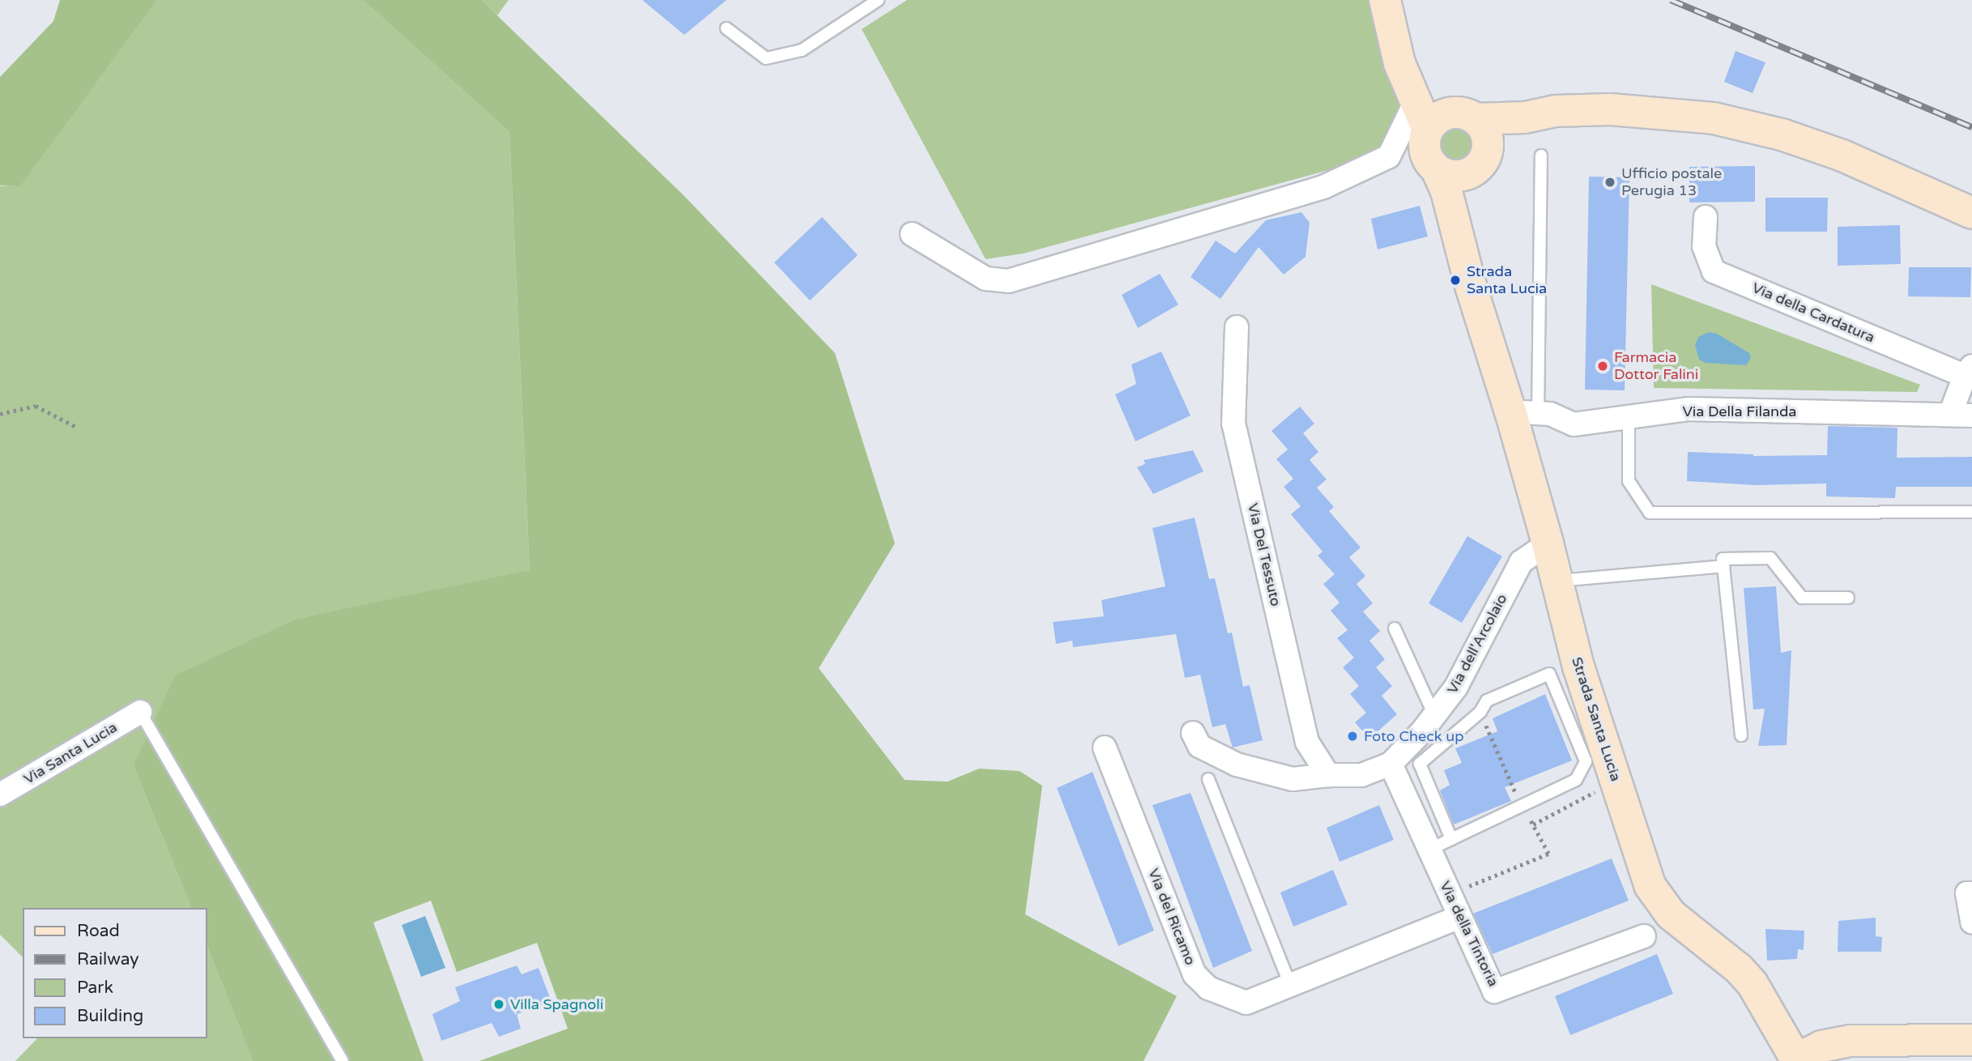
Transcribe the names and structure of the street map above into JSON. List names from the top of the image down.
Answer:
{
  "streets": {
    "street": [
      "Via della Cardatura",
      "Via Della Filanda",
      "Via Del Tessuto",
      "Via dell'Arcolaio",
      "Strada Santa Lucia",
      "Via Santa Lucia",
      "Via del Ricamo",
      "Via della Tintoria"
    ]
  },
  "crossings": [
    ["Via della Cardatura", "Via Della Filanda"],
    ["Via Della Filanda", "Strada Santa Lucia"],
    ["Via Del Tessuto", "Via dell'Arcolaio"],
    ["Via dell'Arcolaio", "Strada Santa Lucia"],
    ["Via dell'Arcolaio", "Via della Tintoria"],
    ["Via del Ricamo", "Via della Tintoria"]
  ],
  "places": [
    "Ufficio postale Perugia 13",
    "Strada Santa Lucia",
    "Farmacia Dottor Falini",
    "Foto Check up",
    "Villa Spagnoli"
  ],
  "legend": [
    "Road",
    "Railway",
    "Park",
    "Building"
  ]
}
